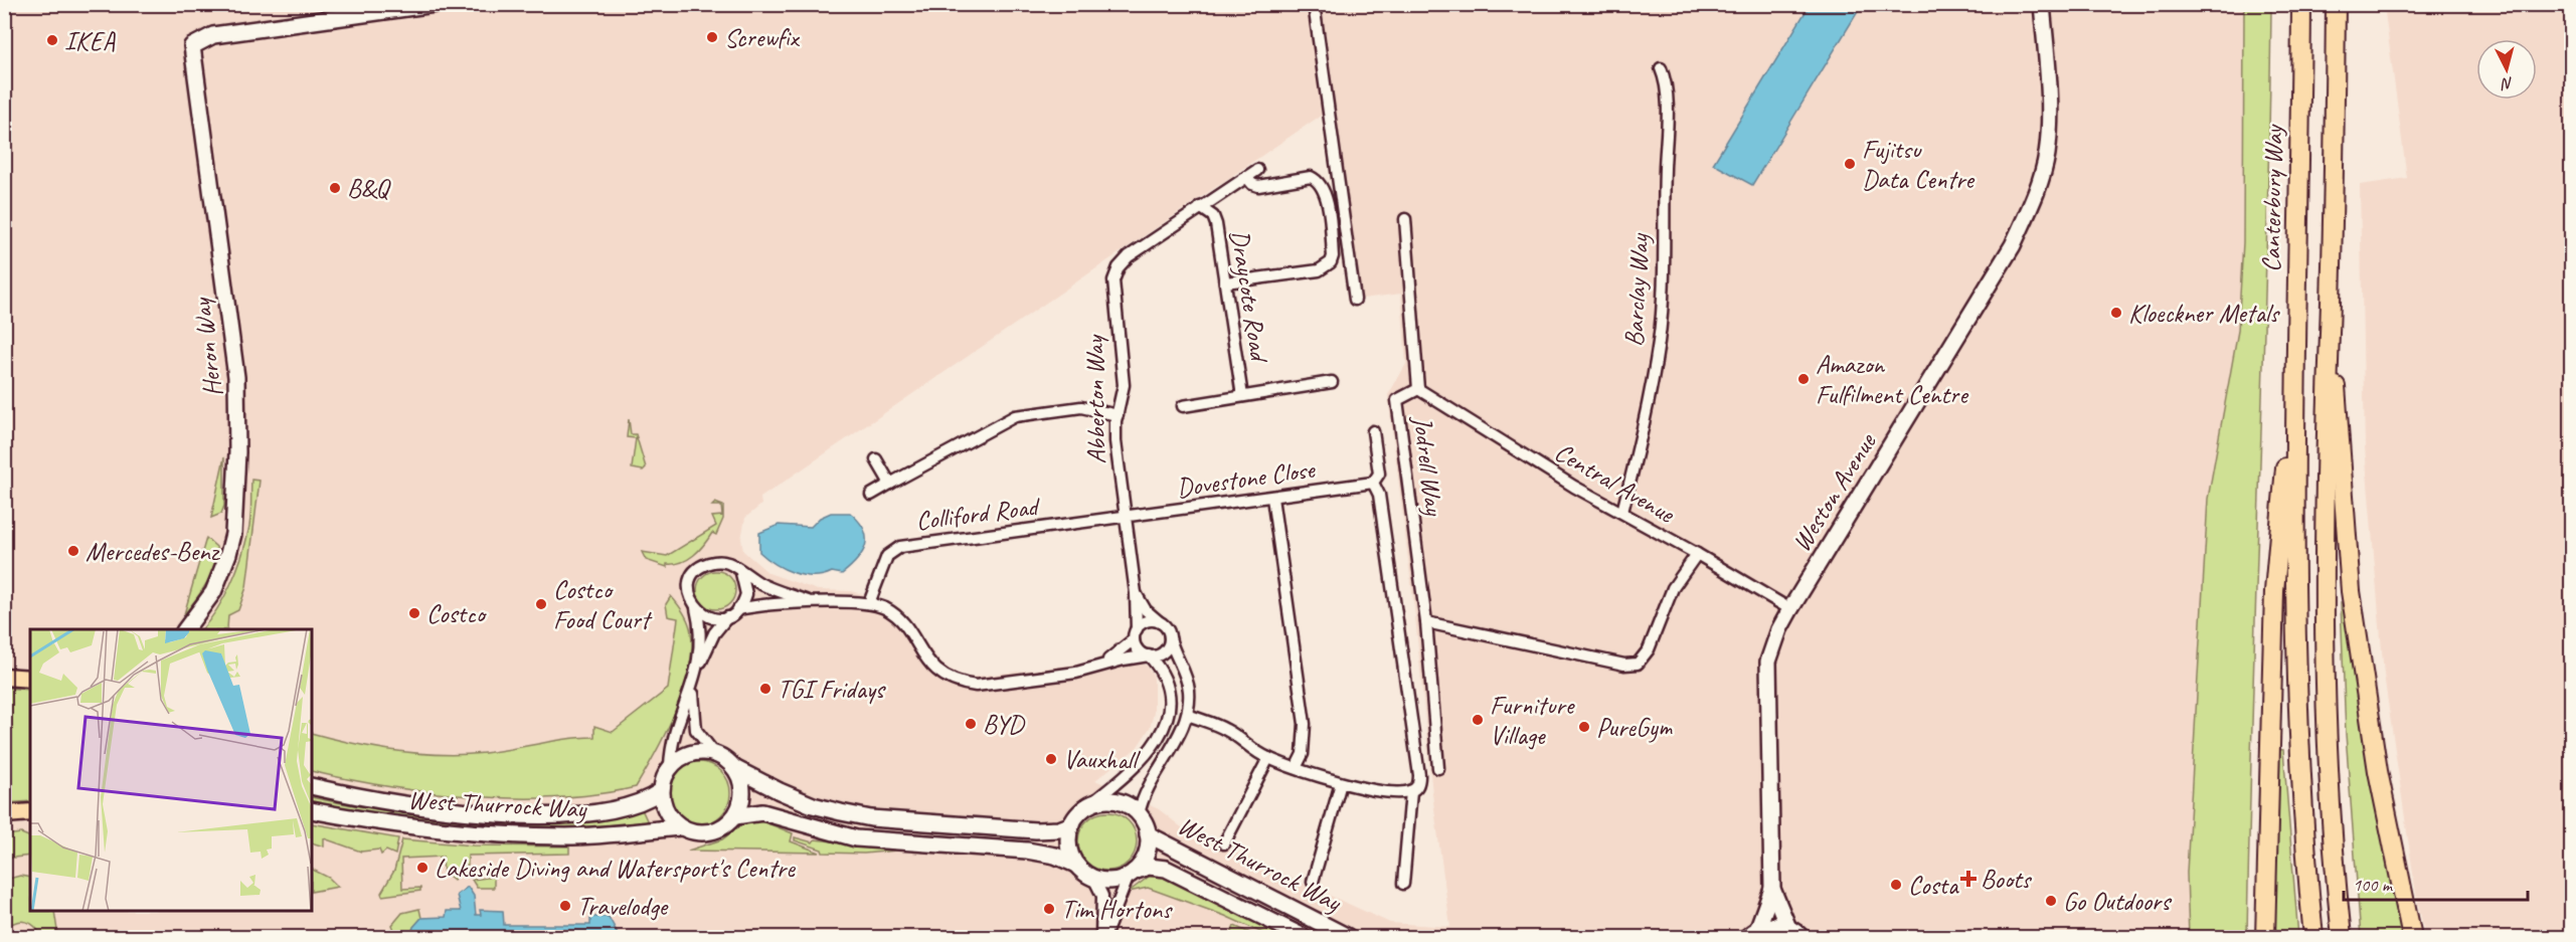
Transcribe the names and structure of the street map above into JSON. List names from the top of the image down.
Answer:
{
  "streets": {
    "highway": ["Canterbury Way"],
    "main road": ["Heron Way", "Weston Avenue", "West Thurrock Way"],
    "street": [
      "Barclay Way",
      "Draycote Road",
      "Abberton Way",
      "Jodrell Way",
      "Dovestone Close",
      "Central Avenue",
      "Colliford Road"
    ]
  },
  "crossings": [
    ["Barclay Way", "Central Avenue"],
    ["Draycote Road", "Abberton Way"],
    ["Abberton Way", "Dovestone Close"],
    ["Abberton Way", "Colliford Road"],
    ["Jodrell Way", "Central Avenue"],
    ["Dovestone Close", "Colliford Road"],
    ["Central Avenue", "Weston Avenue"]
  ],
  "places": {
    "other": [
      "Screwfix",
      "IKEA",
      "Fujitsu Data Centre",
      "B&Q",
      "Kloeckner Metals",
      "Amazon Fulfilment Centre",
      "Mercedes-Benz",
      "Costco Food Court",
      "Costco",
      "TGI Fridays",
      "Furniture Village",
      "BYD",
      "PureGym",
      "Vauxhall",
      "Lakeside Diving and Watersport's Centre",
      "Costa",
      "Go Outdoors",
      "Travelodge",
      "Tim Hortons"
    ],
    "health": ["Boots"]
  },
  "scale_bar": "100 m",
  "north": "bottom"
}
